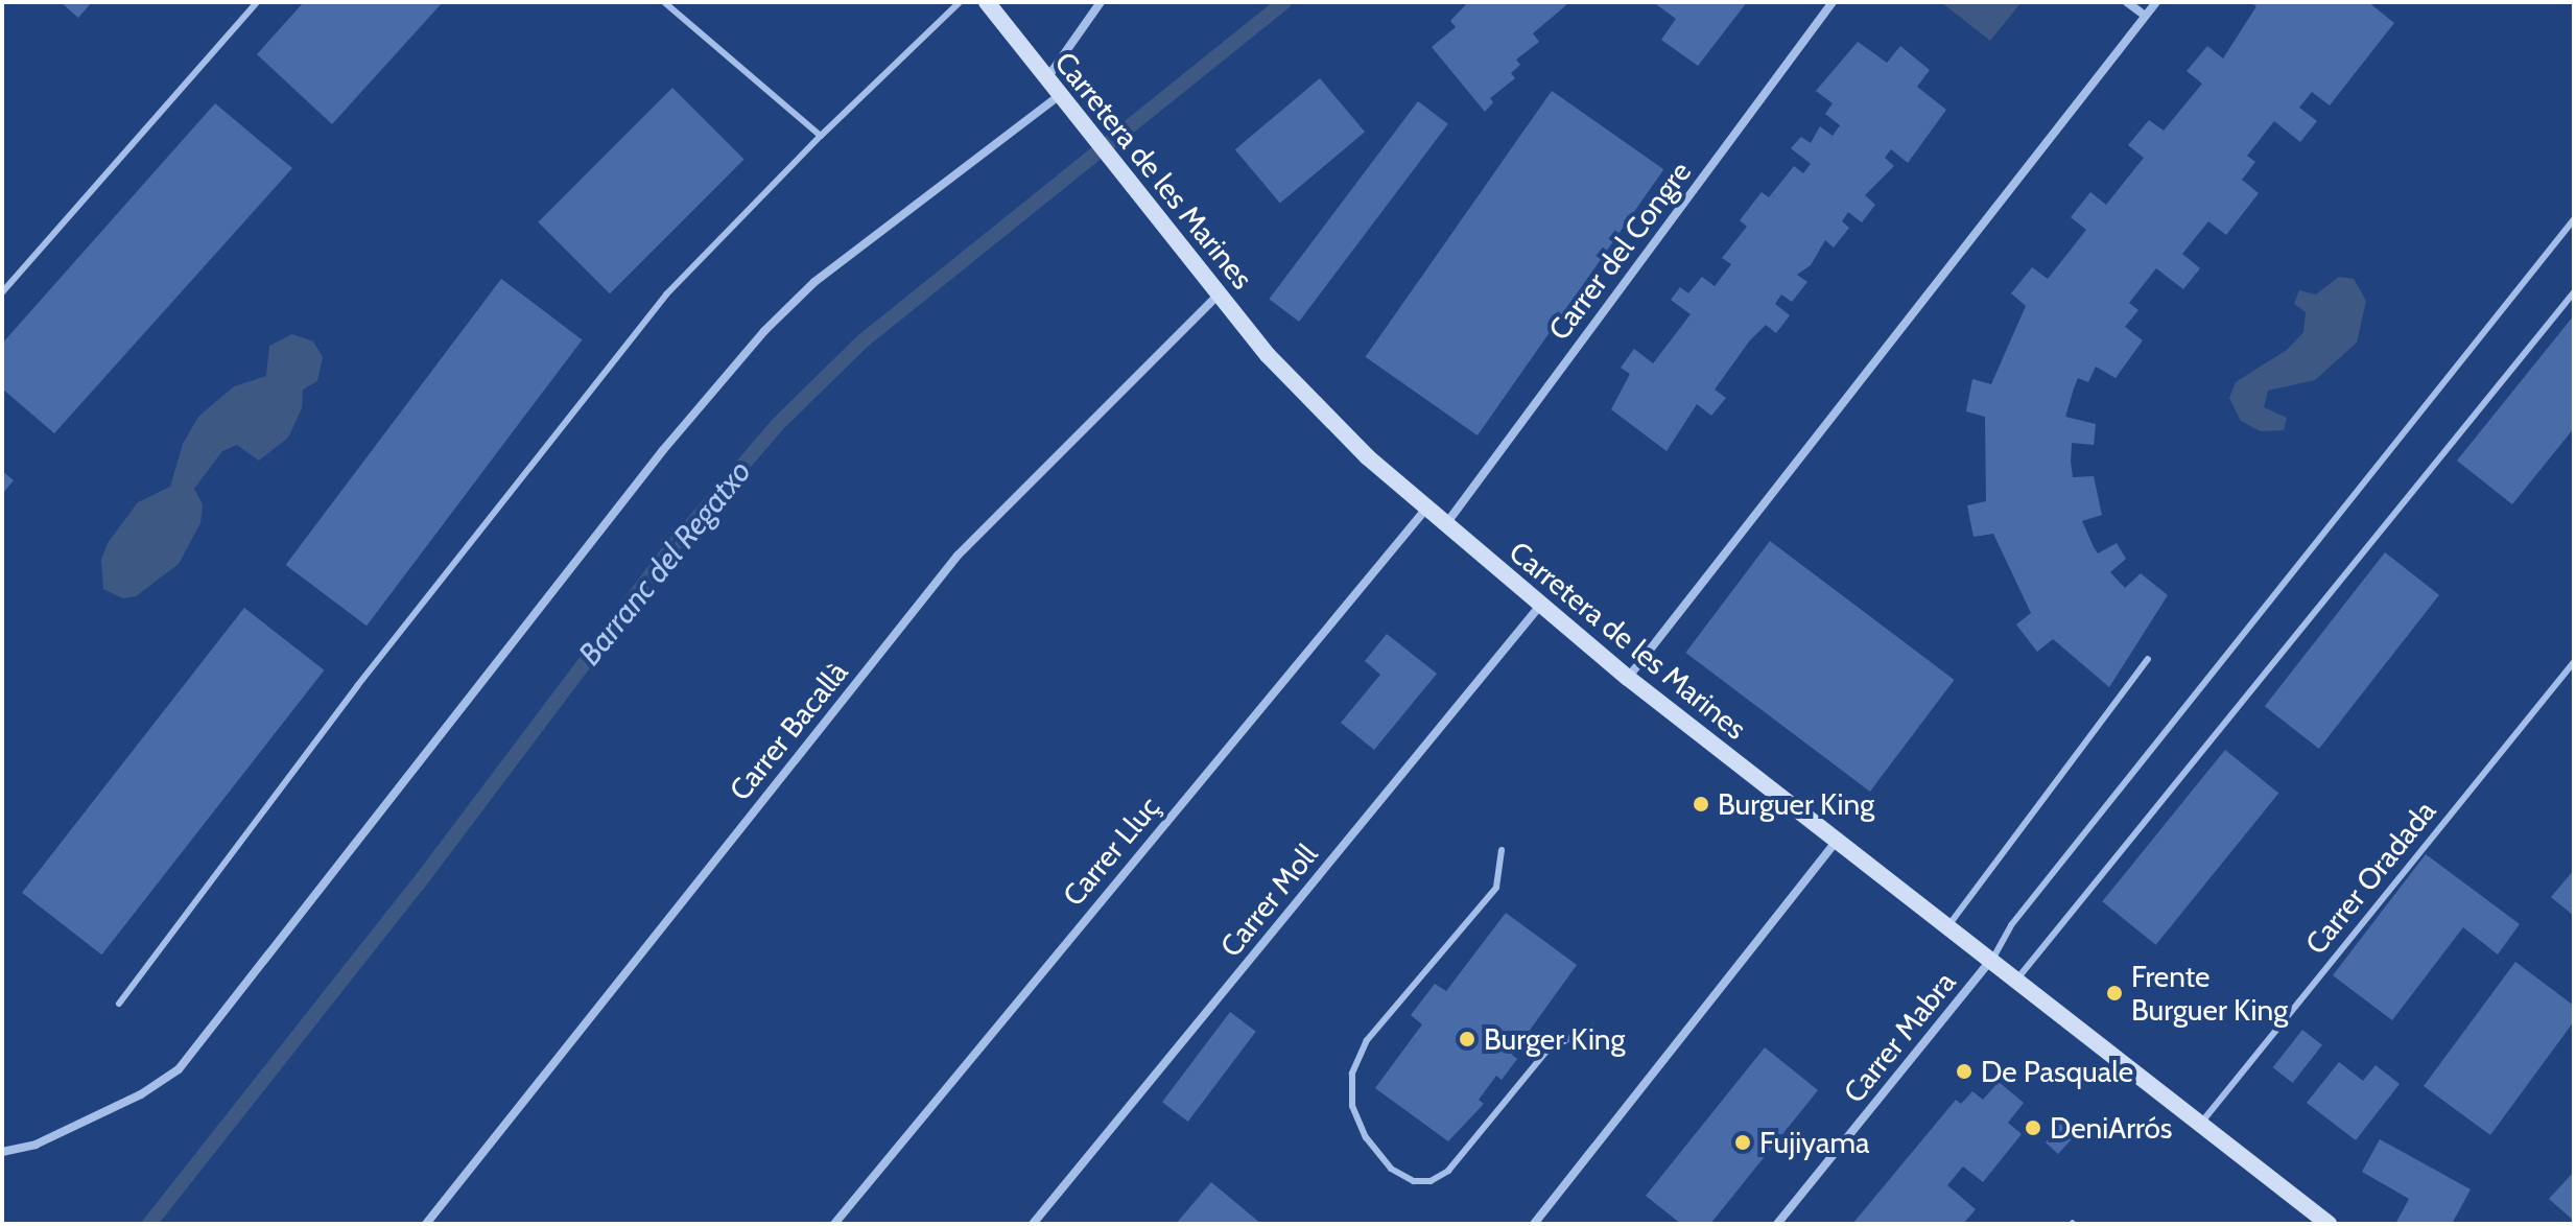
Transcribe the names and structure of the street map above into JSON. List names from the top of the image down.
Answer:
{
  "streets": {
    "main road": ["Carretera de les Marines"],
    "street": [
      "Carrer del Congre",
      "Carrer Bacallà",
      "Carrer Lluç",
      "Carrer Moll",
      "Carrer Mabra"
    ],
    "lane": ["Carrer Oradada"]
  },
  "crossings": [
    ["Carretera de les Marines", "Carrer del Congre"],
    ["Carretera de les Marines", "Carrer Bacallà"],
    ["Carretera de les Marines", "Carrer Lluç"],
    ["Carretera de les Marines", "Carrer Oradada"],
    ["Carretera de les Marines", "Carrer Moll"],
    ["Carretera de les Marines", "Carrer Mabra"]
  ],
  "water": ["Barranc del Regatxo"],
  "places": [
    "Burguer King",
    "Frente Burguer King",
    "Burger King",
    "De Pasquale",
    "DeniArrós",
    "Fujiyama"
  ]
}
